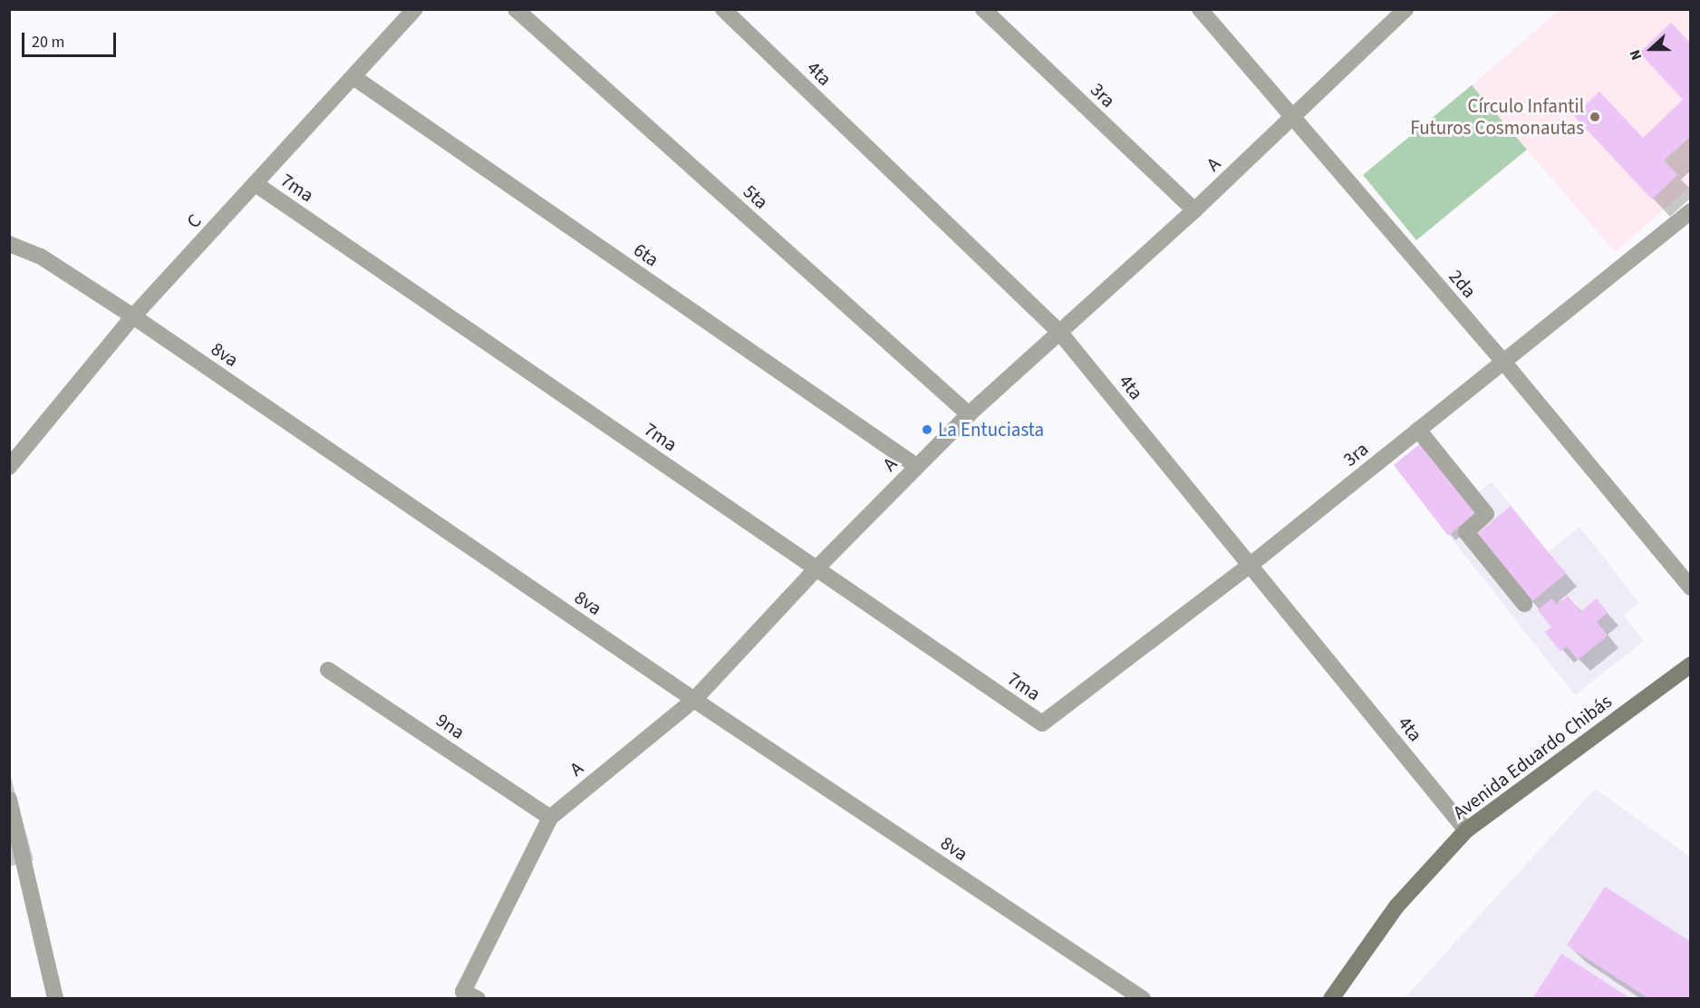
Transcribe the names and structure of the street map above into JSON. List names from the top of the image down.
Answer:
{
  "streets": {
    "main road": ["Avenida Eduardo Chibás"],
    "street": [
      "4ta",
      "3ra",
      "A",
      "7ma",
      "5ta",
      "C",
      "6ta",
      "2da",
      "8va",
      "9na"
    ]
  },
  "crossings": [
    ["4ta", "3ra"],
    ["4ta", "A"],
    ["4ta", "Avenida Eduardo Chibás"],
    ["3ra", "A"],
    ["3ra", "7ma"],
    ["3ra", "2da"],
    ["A", "7ma"],
    ["A", "5ta"],
    ["A", "6ta"],
    ["A", "2da"],
    ["A", "8va"],
    ["A", "9na"],
    ["7ma", "C"],
    ["C", "6ta"],
    ["C", "8va"]
  ],
  "places": ["Círculo Infantil Futuros Cosmonautas", "La Entuciasta"],
  "scale_bar": "20 m",
  "north": "left"
}
